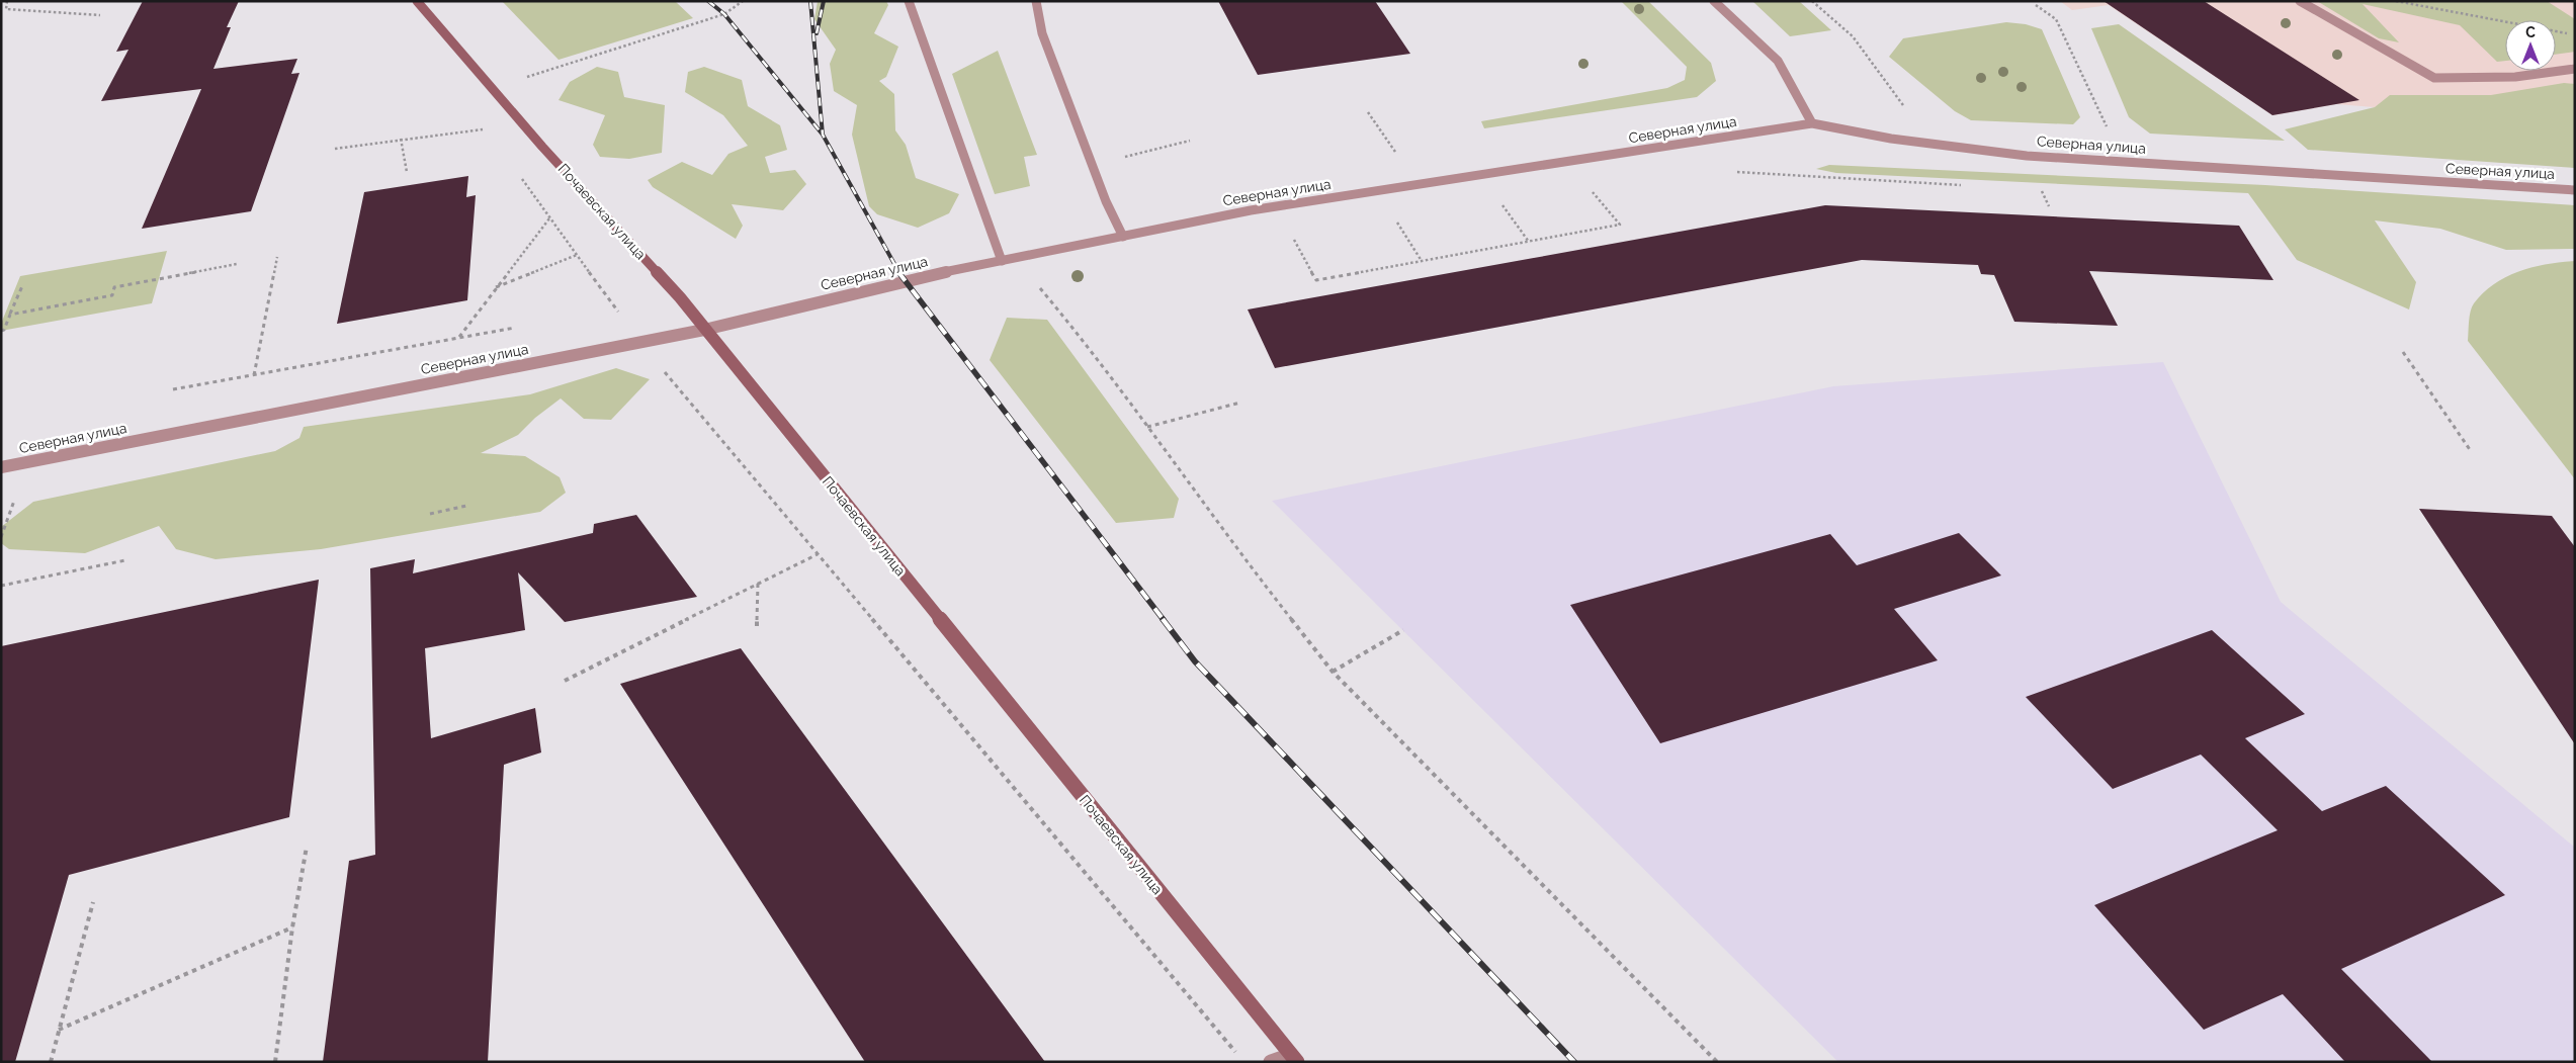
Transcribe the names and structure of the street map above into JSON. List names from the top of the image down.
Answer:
{
  "streets": {
    "main road": ["Почаевская улица"],
    "street": ["Северная улица"]
  },
  "crossings": [
    ["Северная улица", "Почаевская улица"]
  ],
  "north": "top"
}
